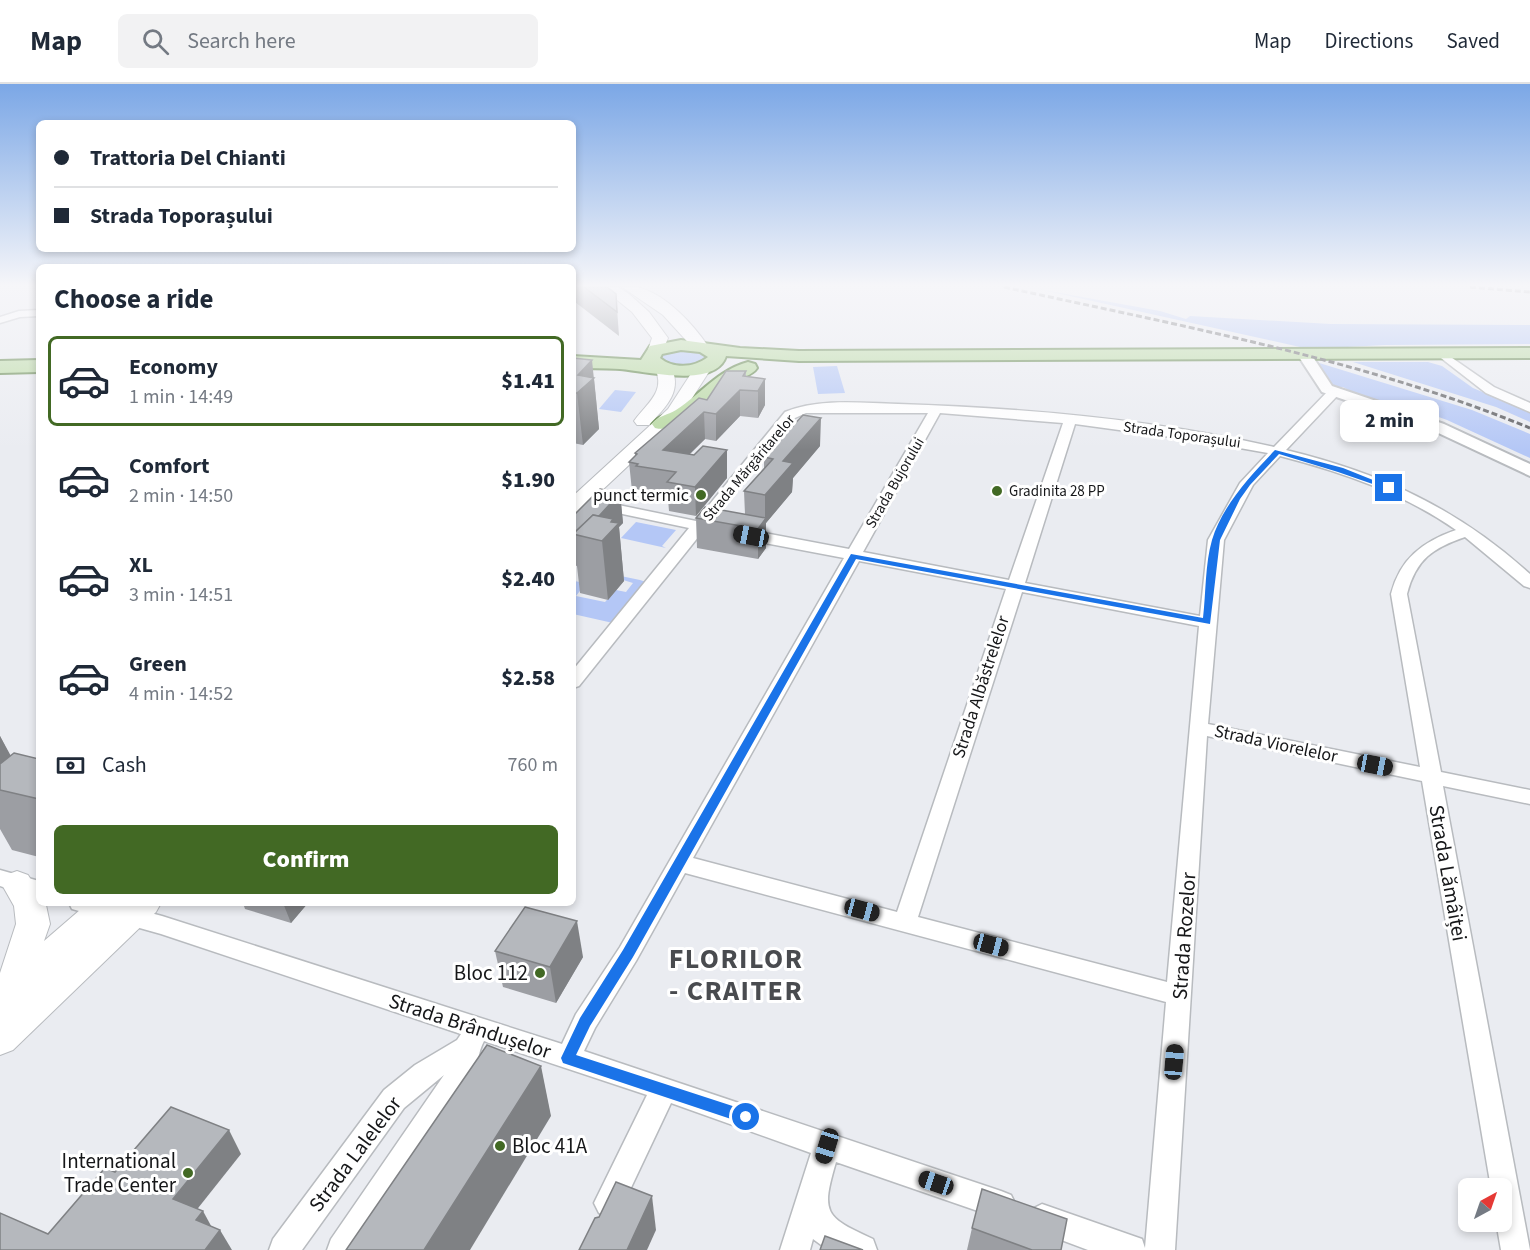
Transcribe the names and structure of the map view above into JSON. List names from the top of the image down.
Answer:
{
  "streets": {
    "street": [
      "Strada Toporașului",
      "Strada Mărgăritarelor",
      "Strada Bujorului",
      "Strada Albăstrelelor",
      "Strada Viorelelor",
      "Strada Lămâiței",
      "Strada Rozelor",
      "Strada Brândușelor",
      "Strada Lalelelor"
    ]
  },
  "crossings": [
    ["Strada Toporașului", "Strada Mărgăritarelor"],
    ["Strada Toporașului", "Strada Bujorului"],
    ["Strada Toporașului", "Strada Albăstrelelor"],
    ["Strada Toporașului", "Strada Lămâiței"],
    ["Strada Toporașului", "Strada Rozelor"],
    ["Strada Mărgăritarelor", "Strada Bujorului"],
    ["Strada Bujorului", "Strada Brândușelor"],
    ["Strada Viorelelor", "Strada Lămâiței"],
    ["Strada Viorelelor", "Strada Rozelor"],
    ["Strada Brândușelor", "Strada Lalelelor"]
  ],
  "districts": ["FLORILOR - CRAITER"],
  "places": [
    "Gradinita 28 PP",
    "punct termic",
    "Bloc 112",
    "Bloc 41A",
    "International Trade Center"
  ],
  "north": "top right",
  "page": {
    "header": "Map",
    "search": "Search here",
    "nav": ["Map", "Directions", "Saved"],
    "banner": ["Trattoria Del Chianti", "Strada Toporașului"],
    "heading": "Choose a ride",
    "list": [
      {
        "name": "Economy",
        "note": "1 min · 14:49",
        "value": "$1.41"
      },
      {
        "name": "Comfort",
        "note": "2 min · 14:50",
        "value": "$1.90"
      },
      {
        "name": "XL",
        "note": "3 min · 14:51",
        "value": "$2.40"
      },
      {
        "name": "Green",
        "note": "4 min · 14:52",
        "value": "$2.58"
      }
    ],
    "bubble": "2 min",
    "pay": ["Cash", "760 m"],
    "buttons": "Confirm"
  }
}
